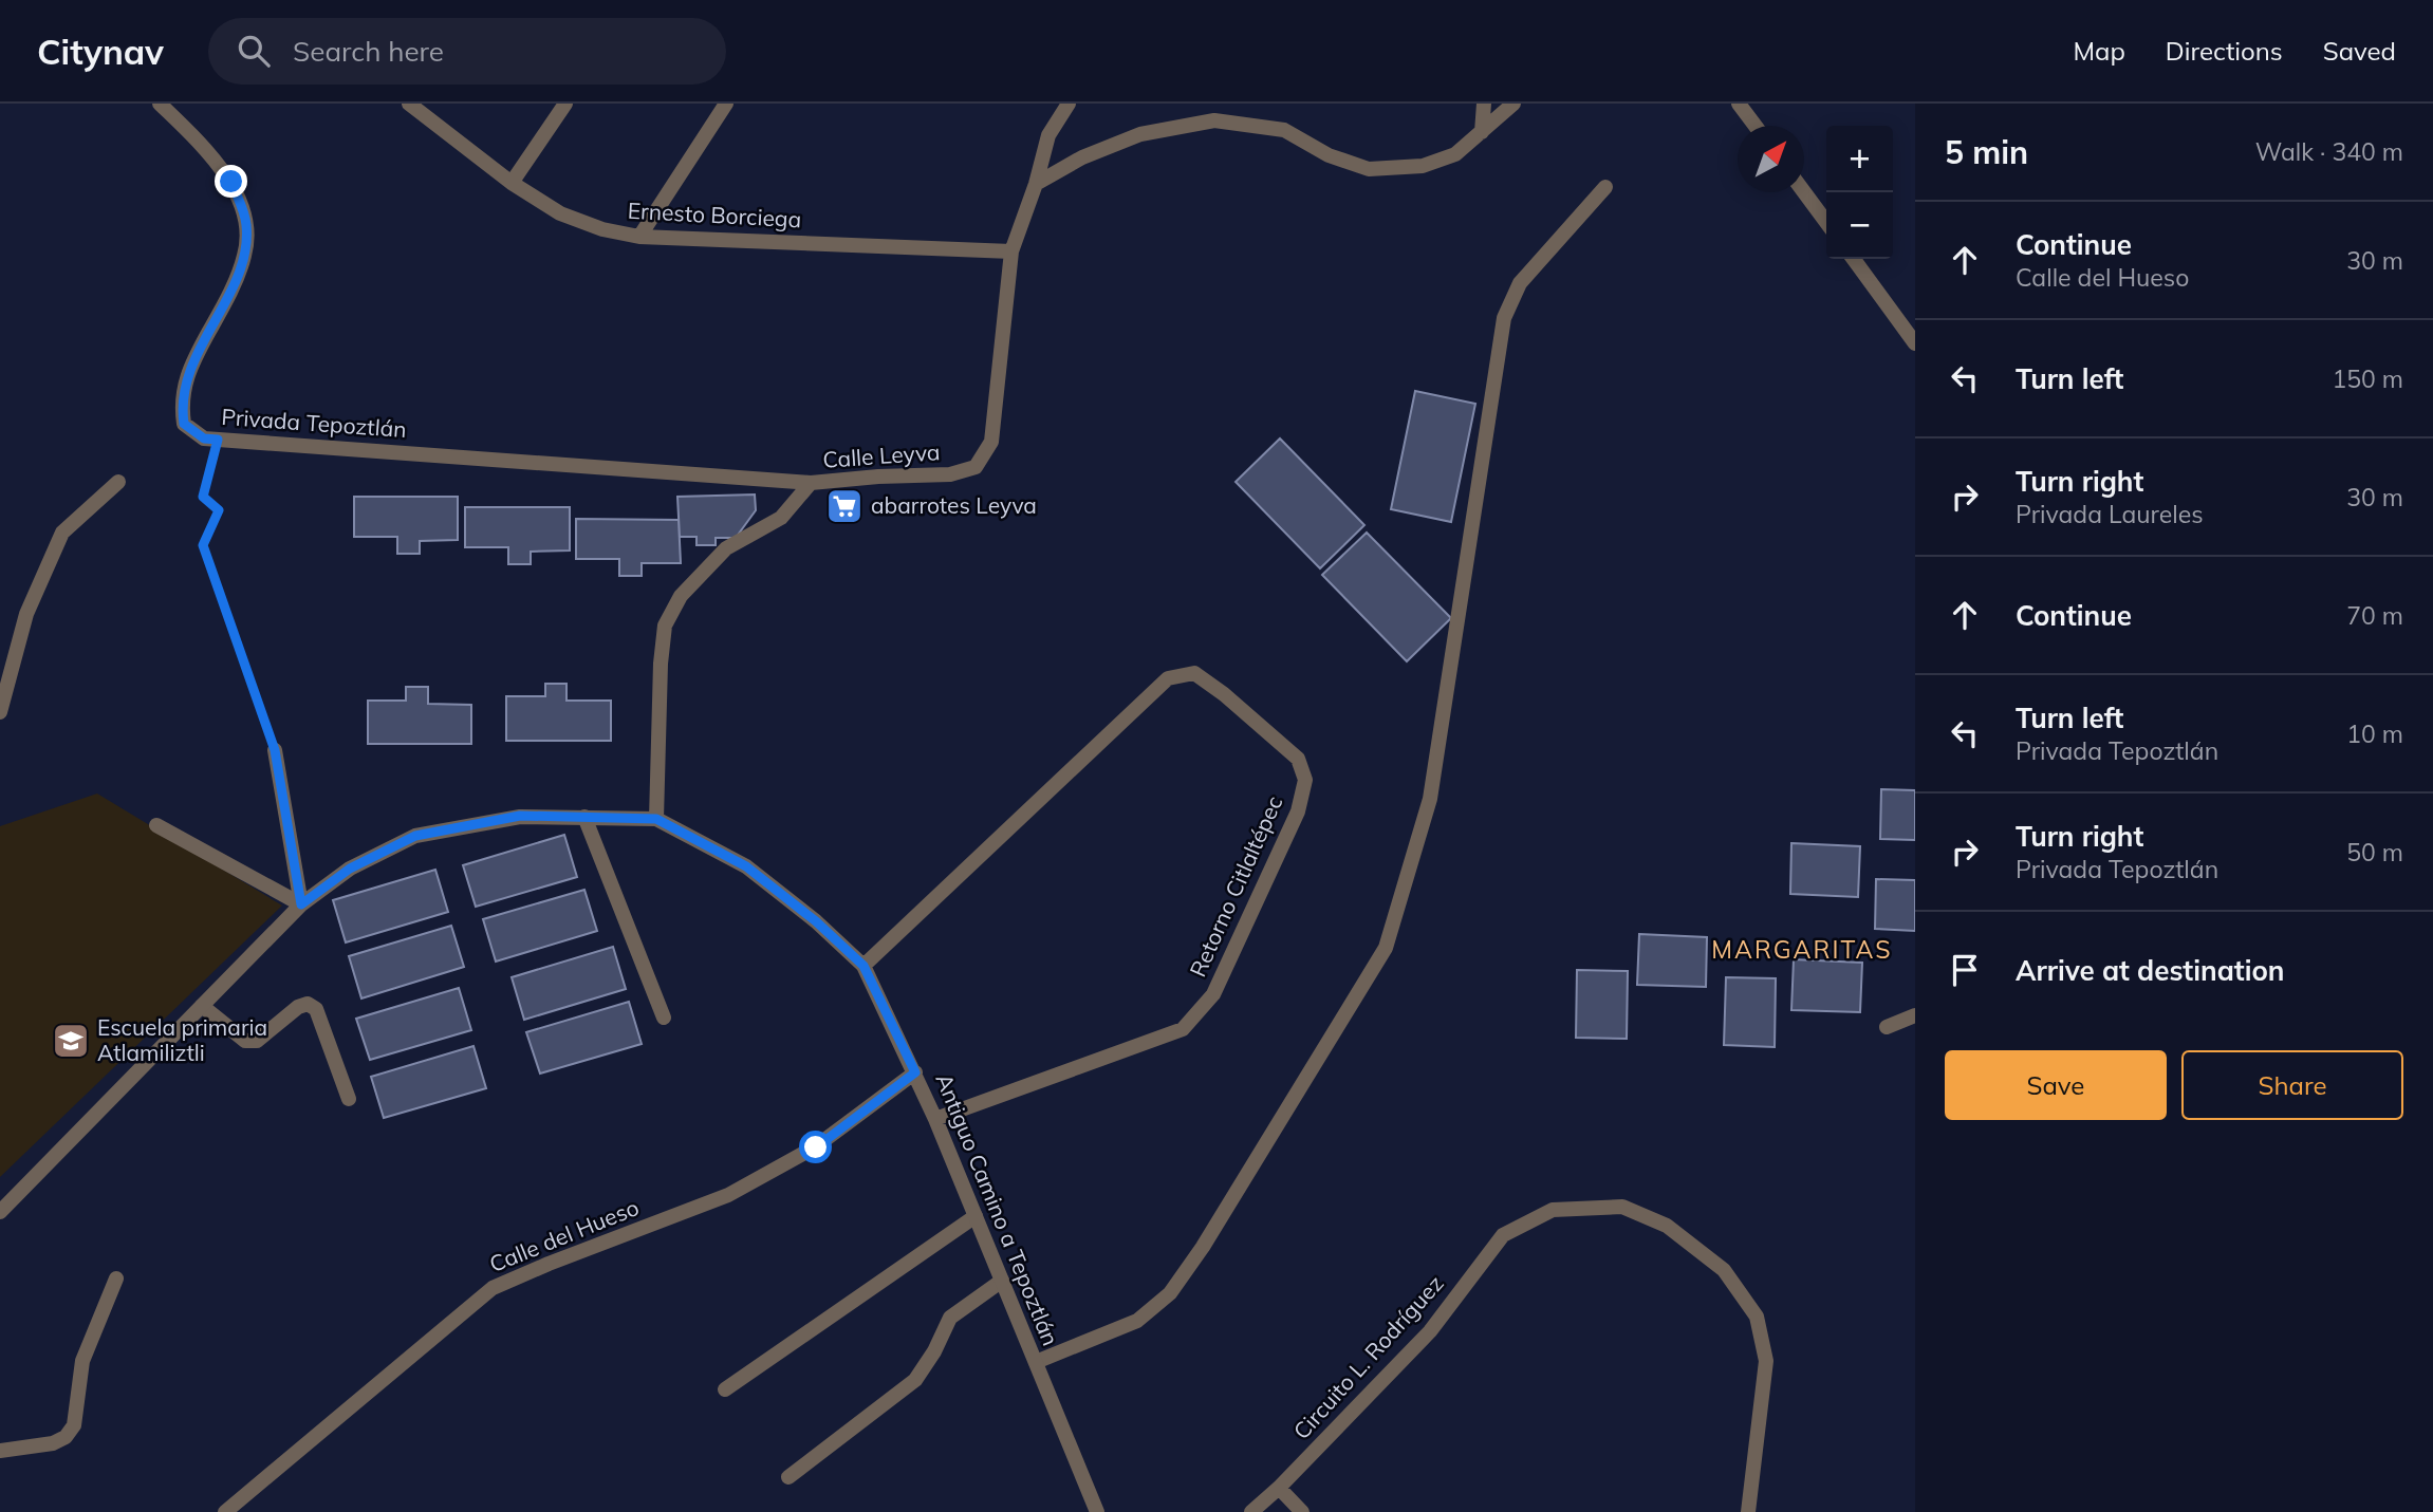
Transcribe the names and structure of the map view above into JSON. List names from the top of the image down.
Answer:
{
  "streets": {
    "street": [
      "Ernesto Borciega",
      "Privada Tepoztlán",
      "Calle Leyva",
      "Retorno Citlaltépec",
      "Antiguo Camino a Tepoztlán",
      "Calle del Hueso",
      "Circuito L. Rodríguez"
    ]
  },
  "crossings": [
    ["Ernesto Borciega", "Calle Leyva"],
    ["Privada Tepoztlán", "Calle Leyva"],
    ["Calle Leyva", "Antiguo Camino a Tepoztlán"],
    ["Retorno Citlaltépec", "Antiguo Camino a Tepoztlán"],
    ["Antiguo Camino a Tepoztlán", "Calle del Hueso"]
  ],
  "districts": ["MARGARITAS"],
  "places": {
    "supermarket": ["abarrotes Leyva"],
    "school or university": ["Escuela primaria Atlamiliztli"]
  },
  "north": "top right",
  "page": {
    "header": "Citynav",
    "search": "Search here",
    "nav": ["Map", "Directions", "Saved"],
    "heading": ["5 min", "Walk · 340 m"],
    "map_buttons": ["+", "−"],
    "list": [
      ["Continue", "Calle del Hueso", "30 m"],
      ["Turn left", "150 m"],
      ["Turn right", "Privada Laureles", "30 m"],
      ["Continue", "70 m"],
      ["Turn left", "Privada Tepoztlán", "10 m"],
      ["Turn right", "Privada Tepoztlán", "50 m"],
      "Arrive at destination"
    ],
    "buttons": ["Save", "Share"]
  }
}
